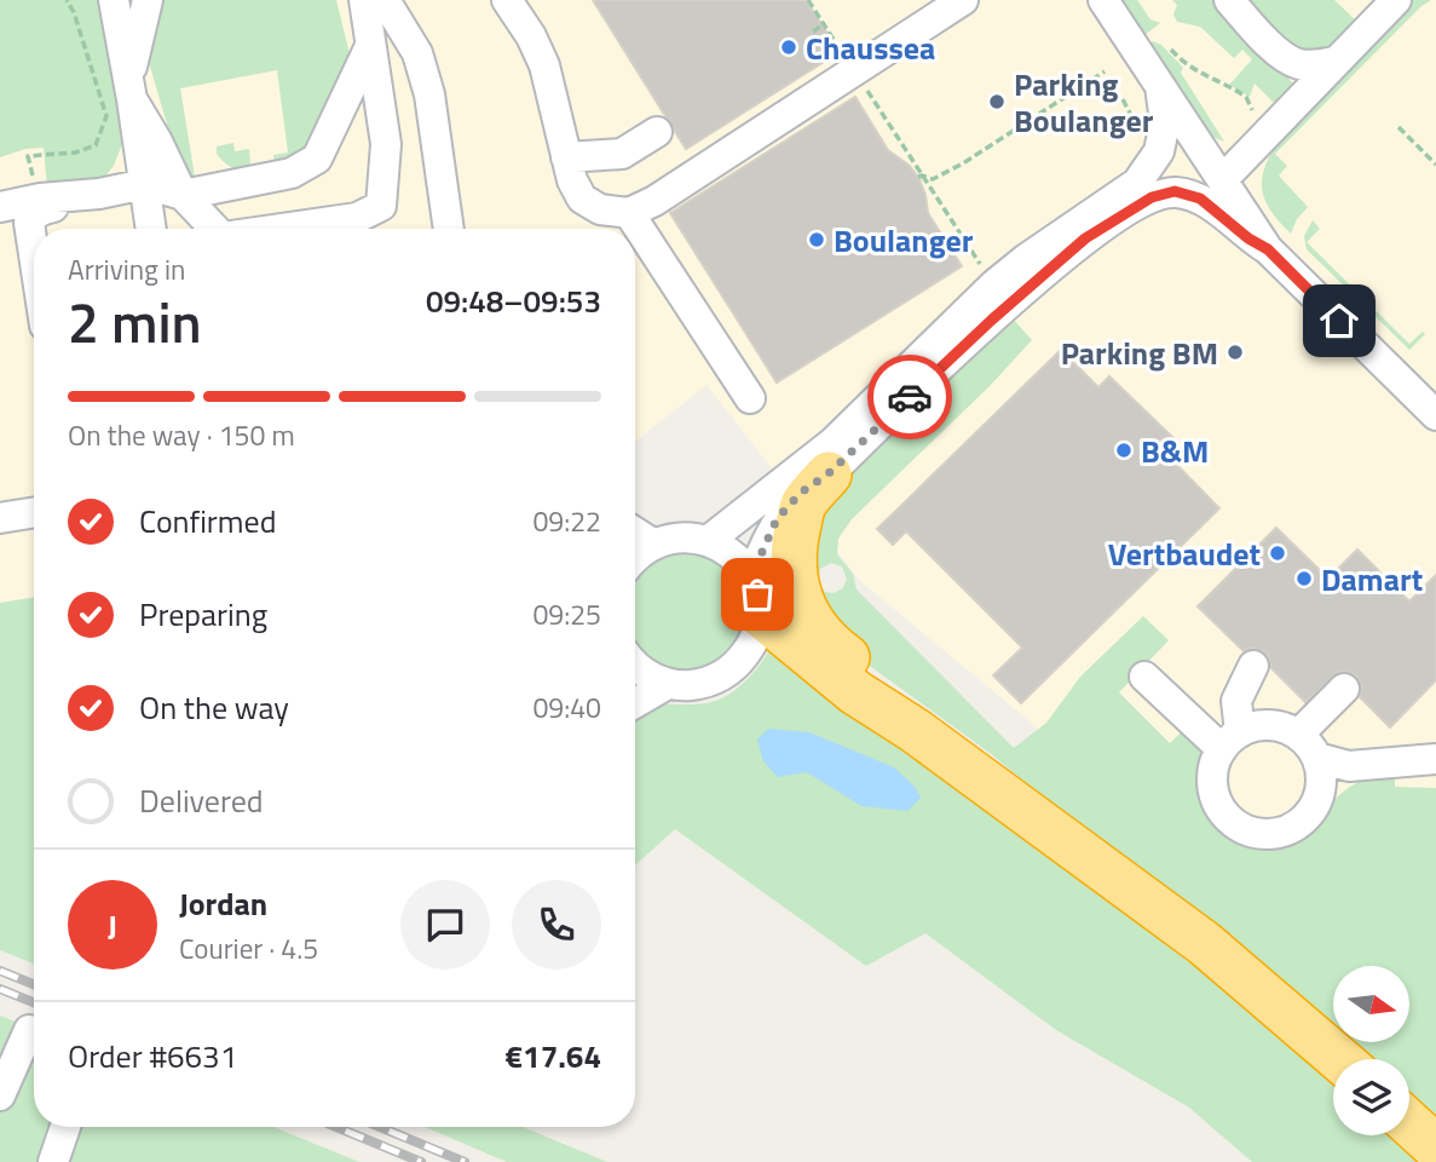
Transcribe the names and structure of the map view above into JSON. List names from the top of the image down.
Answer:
{
  "places": [
    "Chaussea",
    "Parking Boulanger",
    "Boulanger",
    "Parking BM",
    "B&M",
    "Vertbaudet",
    "Damart"
  ],
  "north": "right",
  "page": {
    "heading": ["2 min", "Arriving in", "09:48–09:53"],
    "panel": [
      "Jordan",
      "Courier · 4.5",
      "Order #6631",
      "€17.64"
    ],
    "bar": "On the way · 150 m",
    "list": [
      ["Confirmed", "09:22"],
      ["Preparing", "09:25"],
      ["On the way", "09:40"],
      "Delivered"
    ],
    "round": "J"
  }
}
